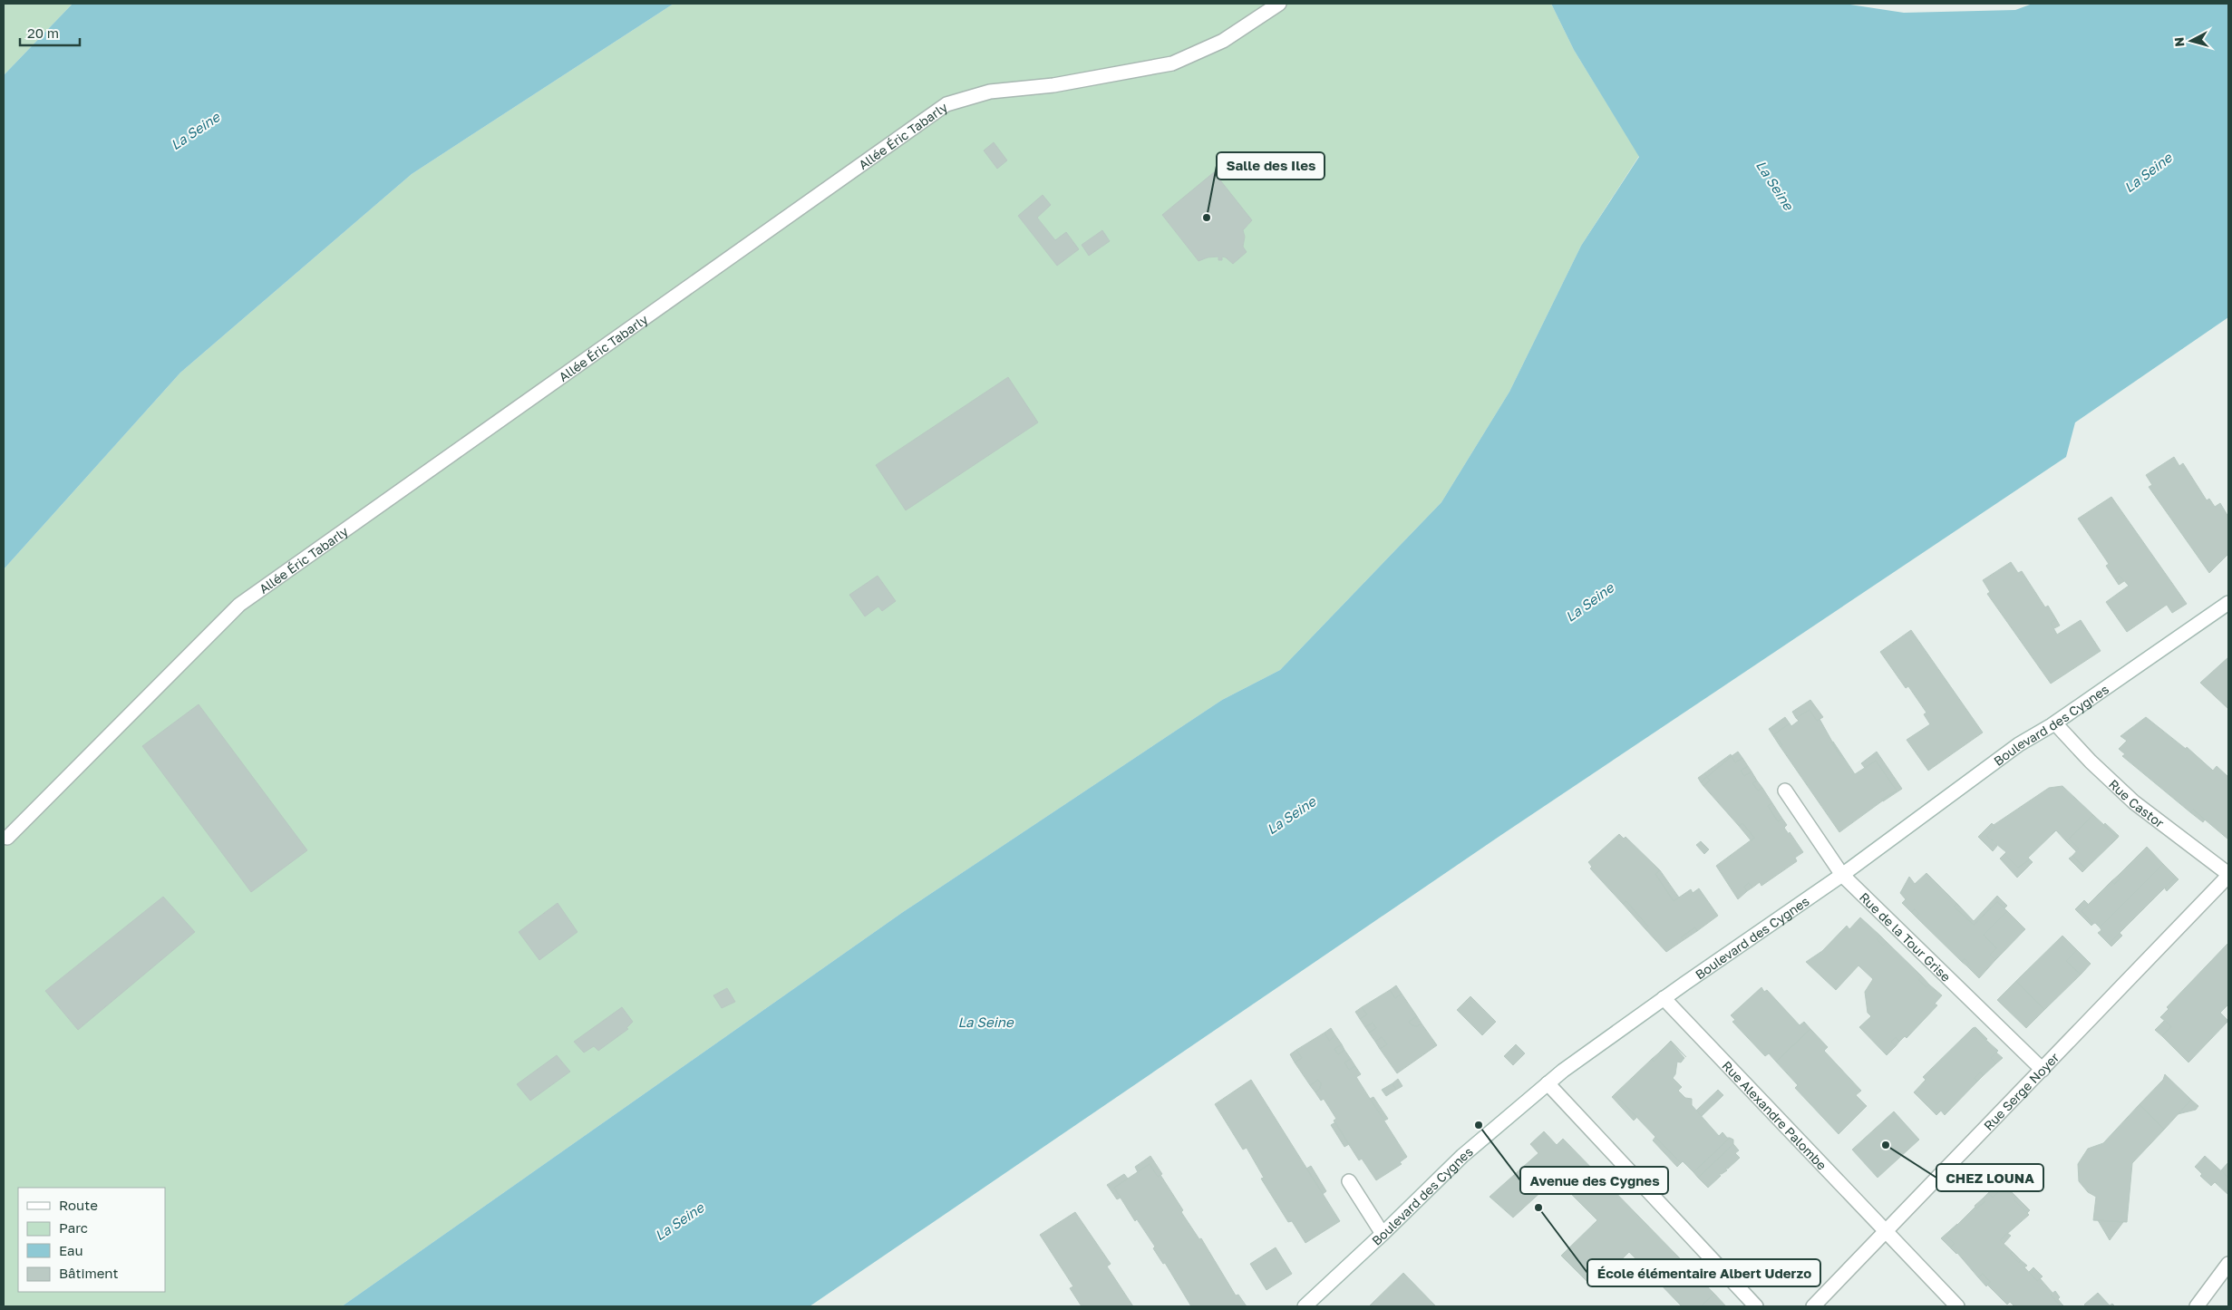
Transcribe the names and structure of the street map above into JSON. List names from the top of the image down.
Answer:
{
  "streets": {
    "street": [
      "Allée Éric Tabarly",
      "Boulevard des Cygnes",
      "Rue Castor",
      "Rue de la Tour Grise",
      "Rue Serge Noyer",
      "Rue Alexandre Palombe"
    ]
  },
  "crossings": [
    ["Boulevard des Cygnes", "Rue Castor"],
    ["Boulevard des Cygnes", "Rue de la Tour Grise"],
    ["Boulevard des Cygnes", "Rue Alexandre Palombe"],
    ["Rue Castor", "Rue Serge Noyer"],
    ["Rue de la Tour Grise", "Rue Serge Noyer"],
    ["Rue Serge Noyer", "Rue Alexandre Palombe"]
  ],
  "water": ["La Seine"],
  "places": [
    "Salle des Iles",
    "Avenue des Cygnes",
    "CHEZ LOUNA",
    "École élémentaire Albert Uderzo"
  ],
  "legend": [
    "Route",
    "Parc",
    "Eau",
    "Bâtiment"
  ],
  "scale_bar": "20 m",
  "north": "left"
}
